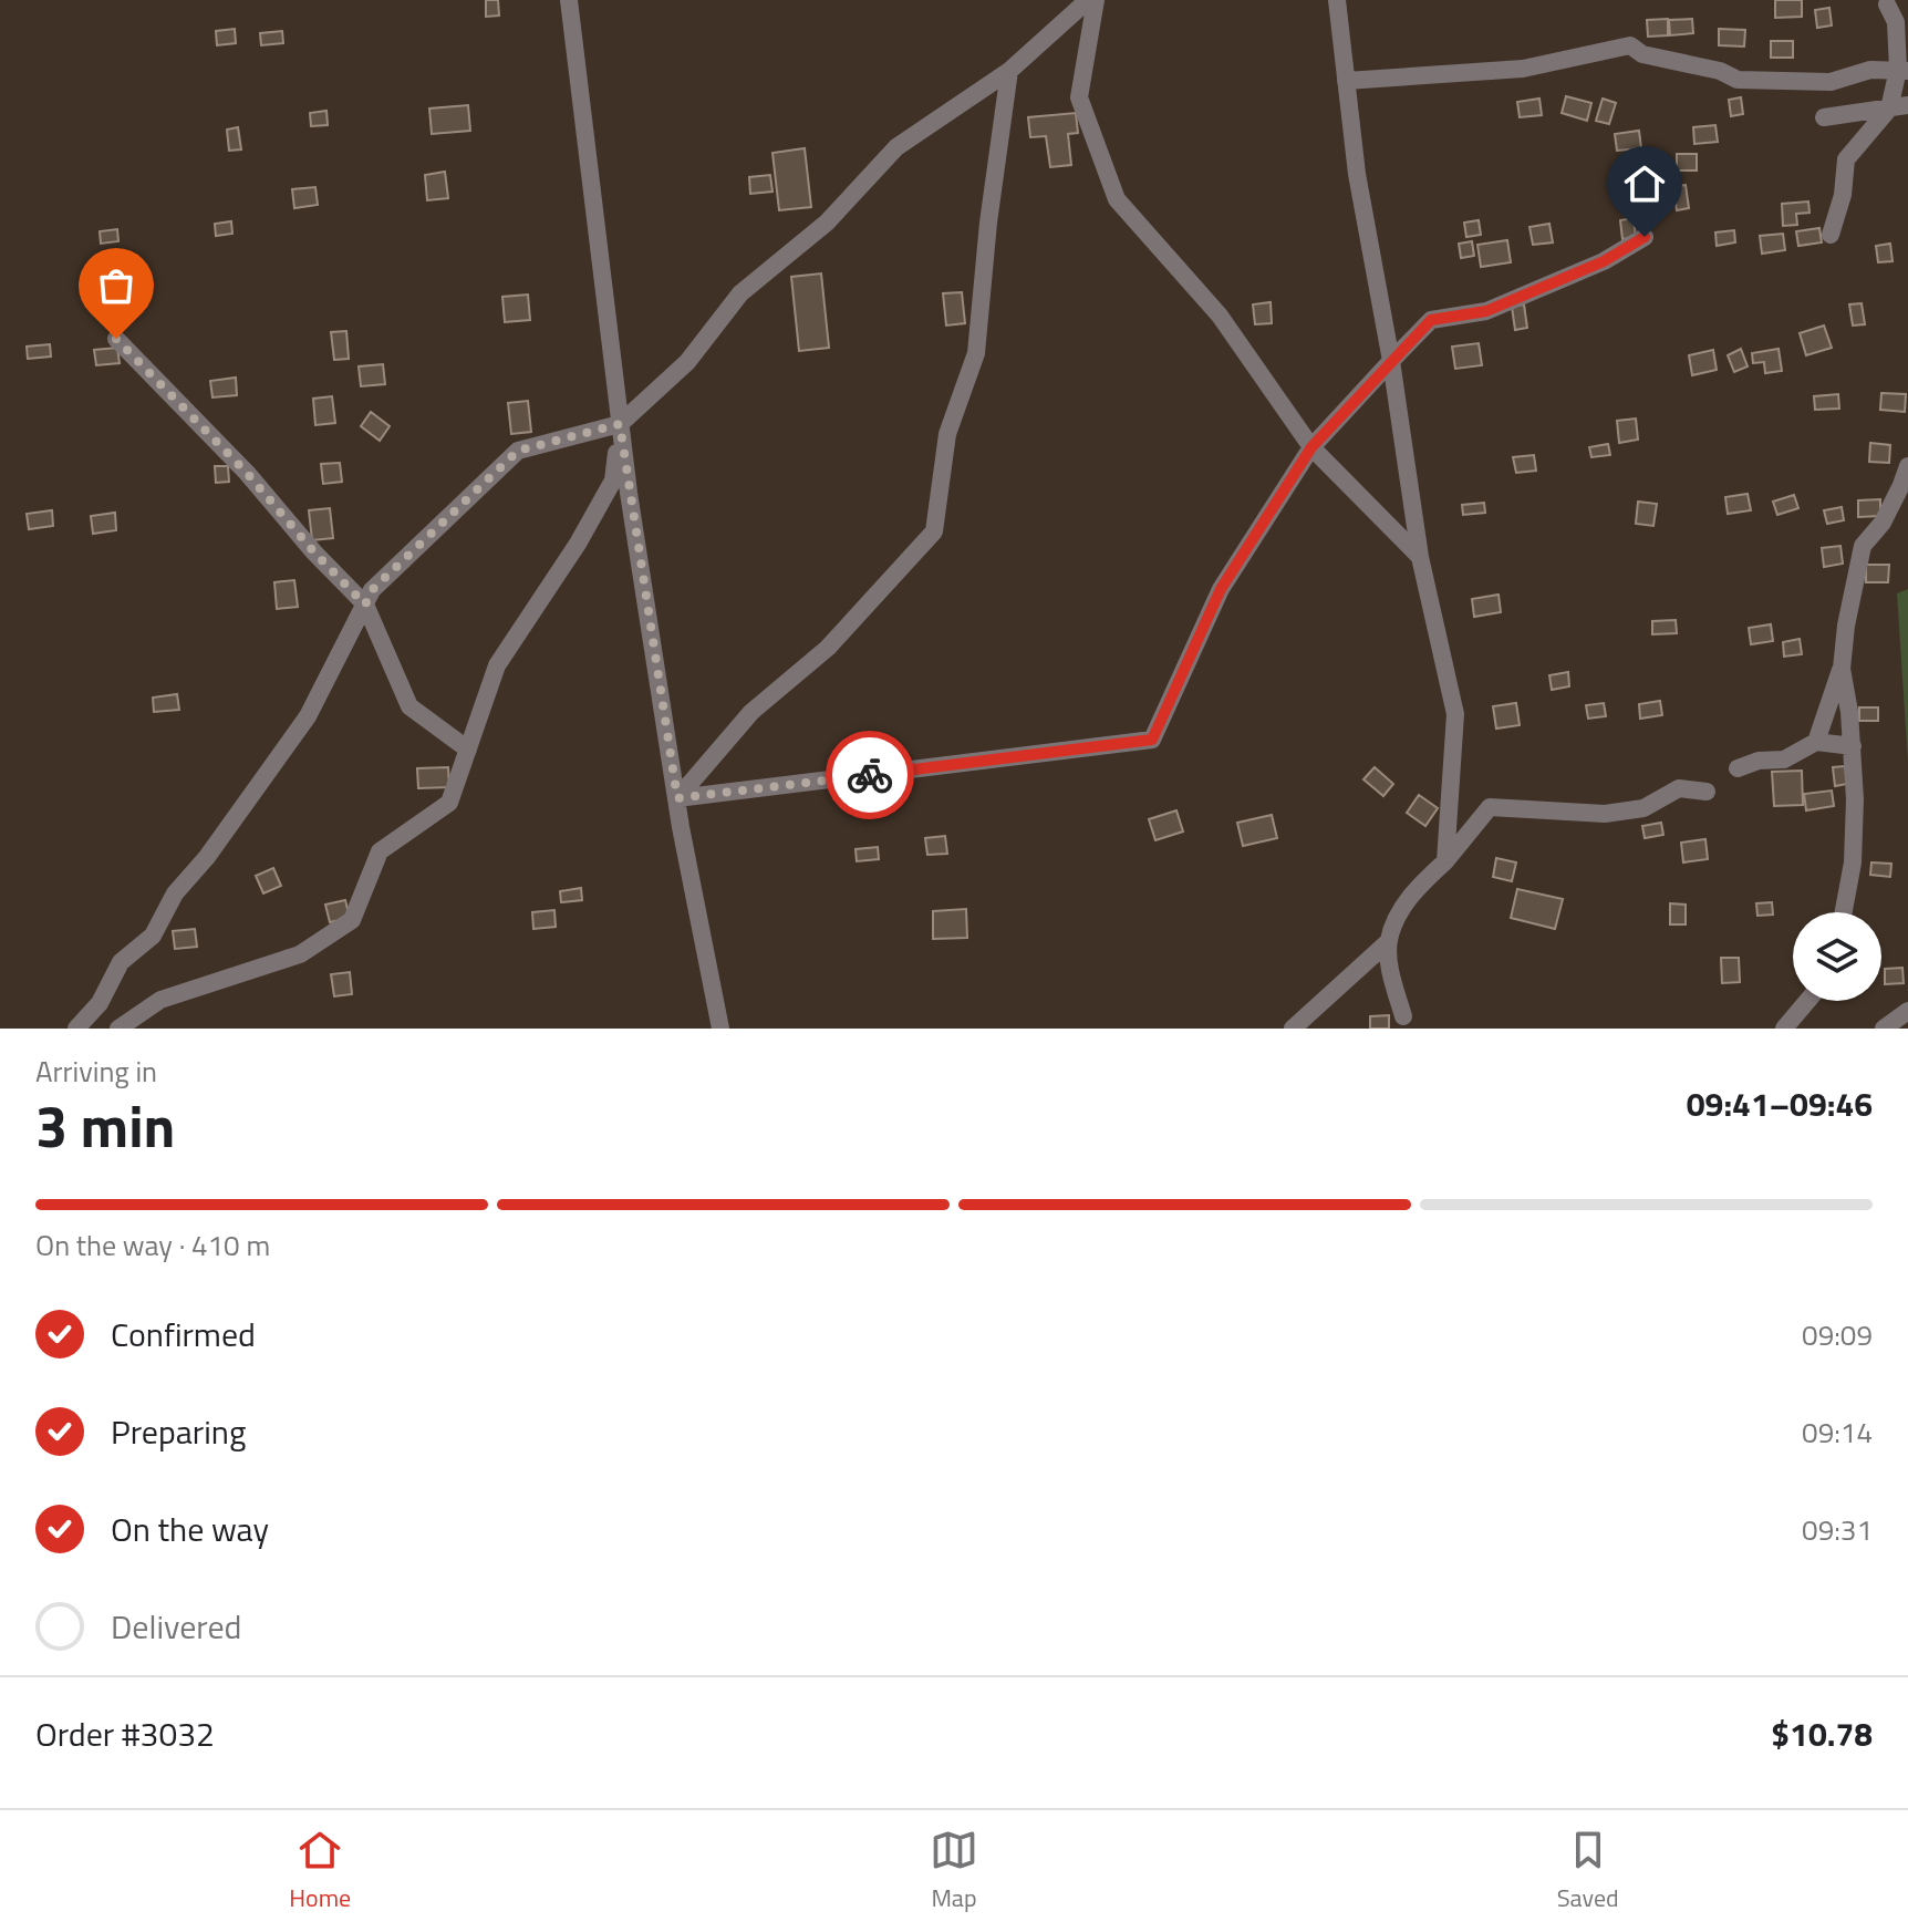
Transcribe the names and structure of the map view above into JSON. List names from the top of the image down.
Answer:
{
  "page": {
    "heading": ["3 min", "Arriving in", "09:41–09:46"],
    "panel": ["Order #3032", "$10.78"],
    "bar": "On the way · 410 m",
    "list": [
      ["Confirmed", "09:09"],
      ["Preparing", "09:14"],
      ["On the way", "09:31"],
      "Delivered"
    ],
    "tabs": ["Home", "Map", "Saved"]
  }
}
